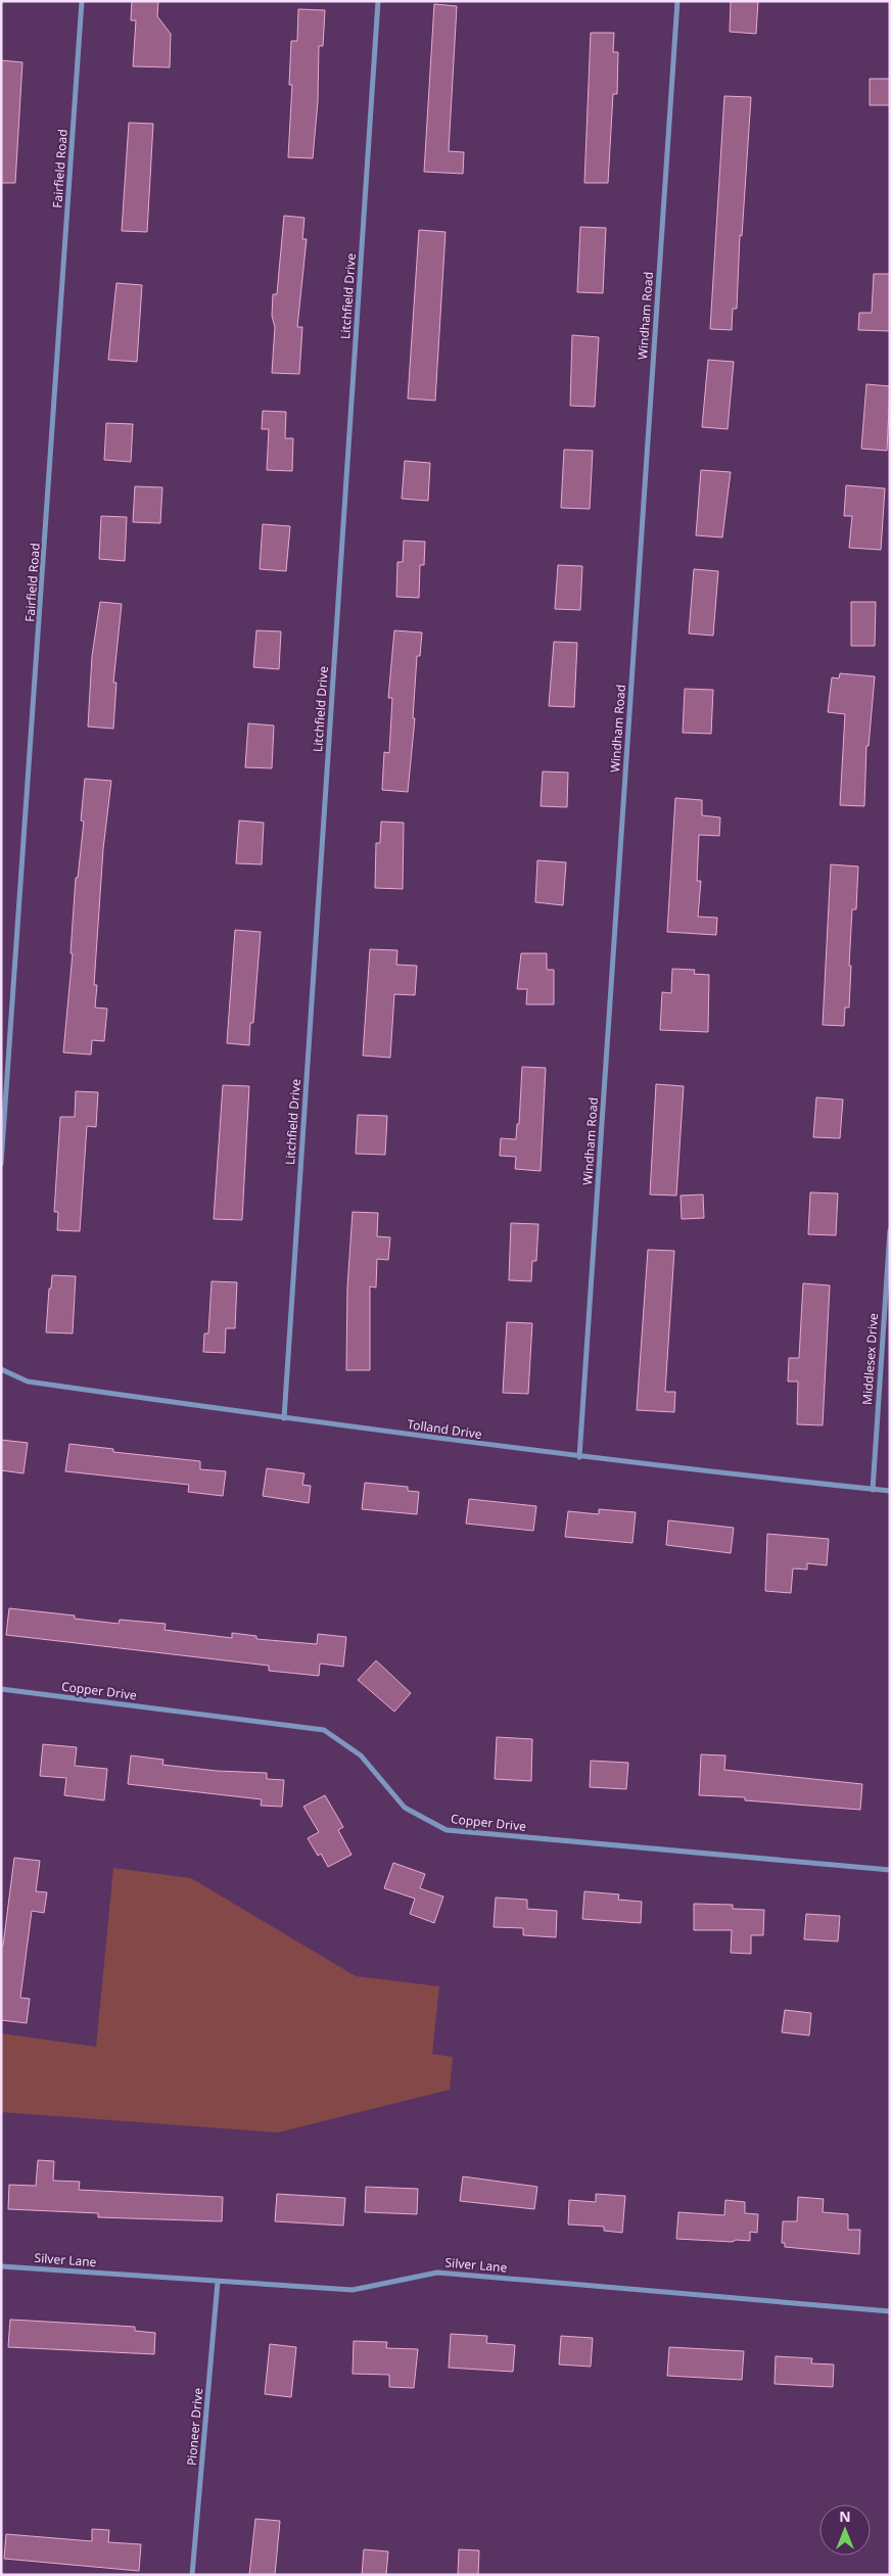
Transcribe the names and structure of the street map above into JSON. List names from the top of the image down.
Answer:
{
  "streets": {
    "street": [
      "Fairfield Road",
      "Litchfield Drive",
      "Windham Road",
      "Middlesex Drive",
      "Tolland Drive",
      "Copper Drive",
      "Silver Lane",
      "Pioneer Drive"
    ]
  },
  "crossings": [
    ["Litchfield Drive", "Tolland Drive"],
    ["Windham Road", "Tolland Drive"],
    ["Middlesex Drive", "Tolland Drive"],
    ["Silver Lane", "Pioneer Drive"]
  ],
  "north": "top"
}
